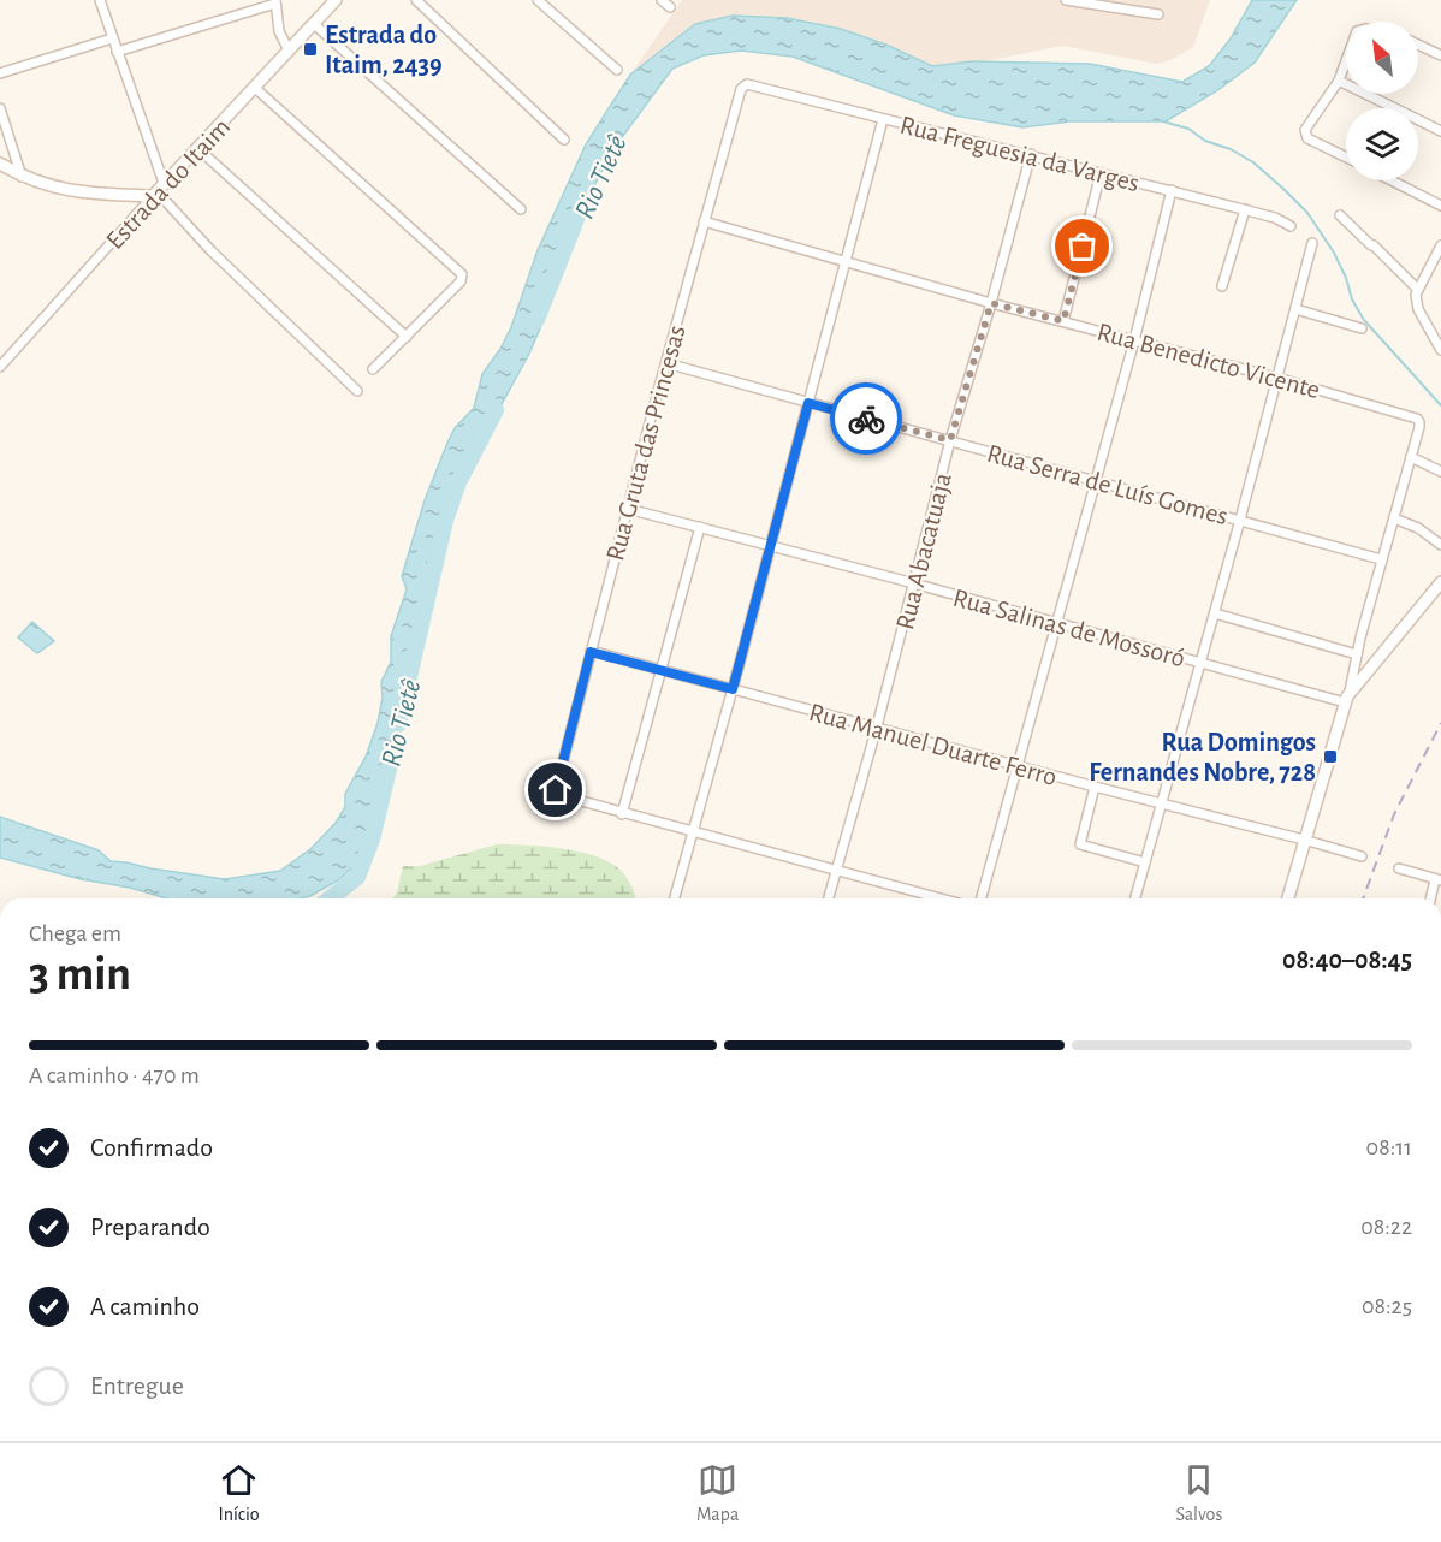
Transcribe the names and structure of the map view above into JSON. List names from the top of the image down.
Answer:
{
  "streets": {
    "street": [
      "Rua Freguesia da Varges",
      "Estrada do Itaim",
      "Rua Benedicto Vicente",
      "Rua Gruta das Princesas",
      "Rua Serra de Luís Gomes",
      "Rua Abacatuaja",
      "Rua Salinas de Mossoró",
      "Rua Manuel Duarte Ferro"
    ]
  },
  "crossings": [
    ["Rua Freguesia da Varges", "Rua Gruta das Princesas"],
    ["Rua Freguesia da Varges", "Rua Abacatuaja"],
    ["Rua Benedicto Vicente", "Rua Gruta das Princesas"],
    ["Rua Benedicto Vicente", "Rua Abacatuaja"],
    ["Rua Gruta das Princesas", "Rua Serra de Luís Gomes"],
    ["Rua Gruta das Princesas", "Rua Salinas de Mossoró"],
    ["Rua Gruta das Princesas", "Rua Manuel Duarte Ferro"],
    ["Rua Serra de Luís Gomes", "Rua Abacatuaja"],
    ["Rua Abacatuaja", "Rua Salinas de Mossoró"],
    ["Rua Abacatuaja", "Rua Manuel Duarte Ferro"]
  ],
  "water": ["Rio Tietê"],
  "places": {
    "transit": ["Estrada do Itaim, 2439", "Rua Domingos Fernandes Nobre, 728"]
  },
  "north": "top left",
  "page": {
    "heading": ["3 min", "Chega em", "08:40–08:45"],
    "bar": "A caminho · 470 m",
    "list": [
      ["Confirmado", "08:11"],
      ["Preparando", "08:22"],
      ["A caminho", "08:25"],
      "Entregue"
    ],
    "tabs": ["Início", "Mapa", "Salvos"]
  }
}
